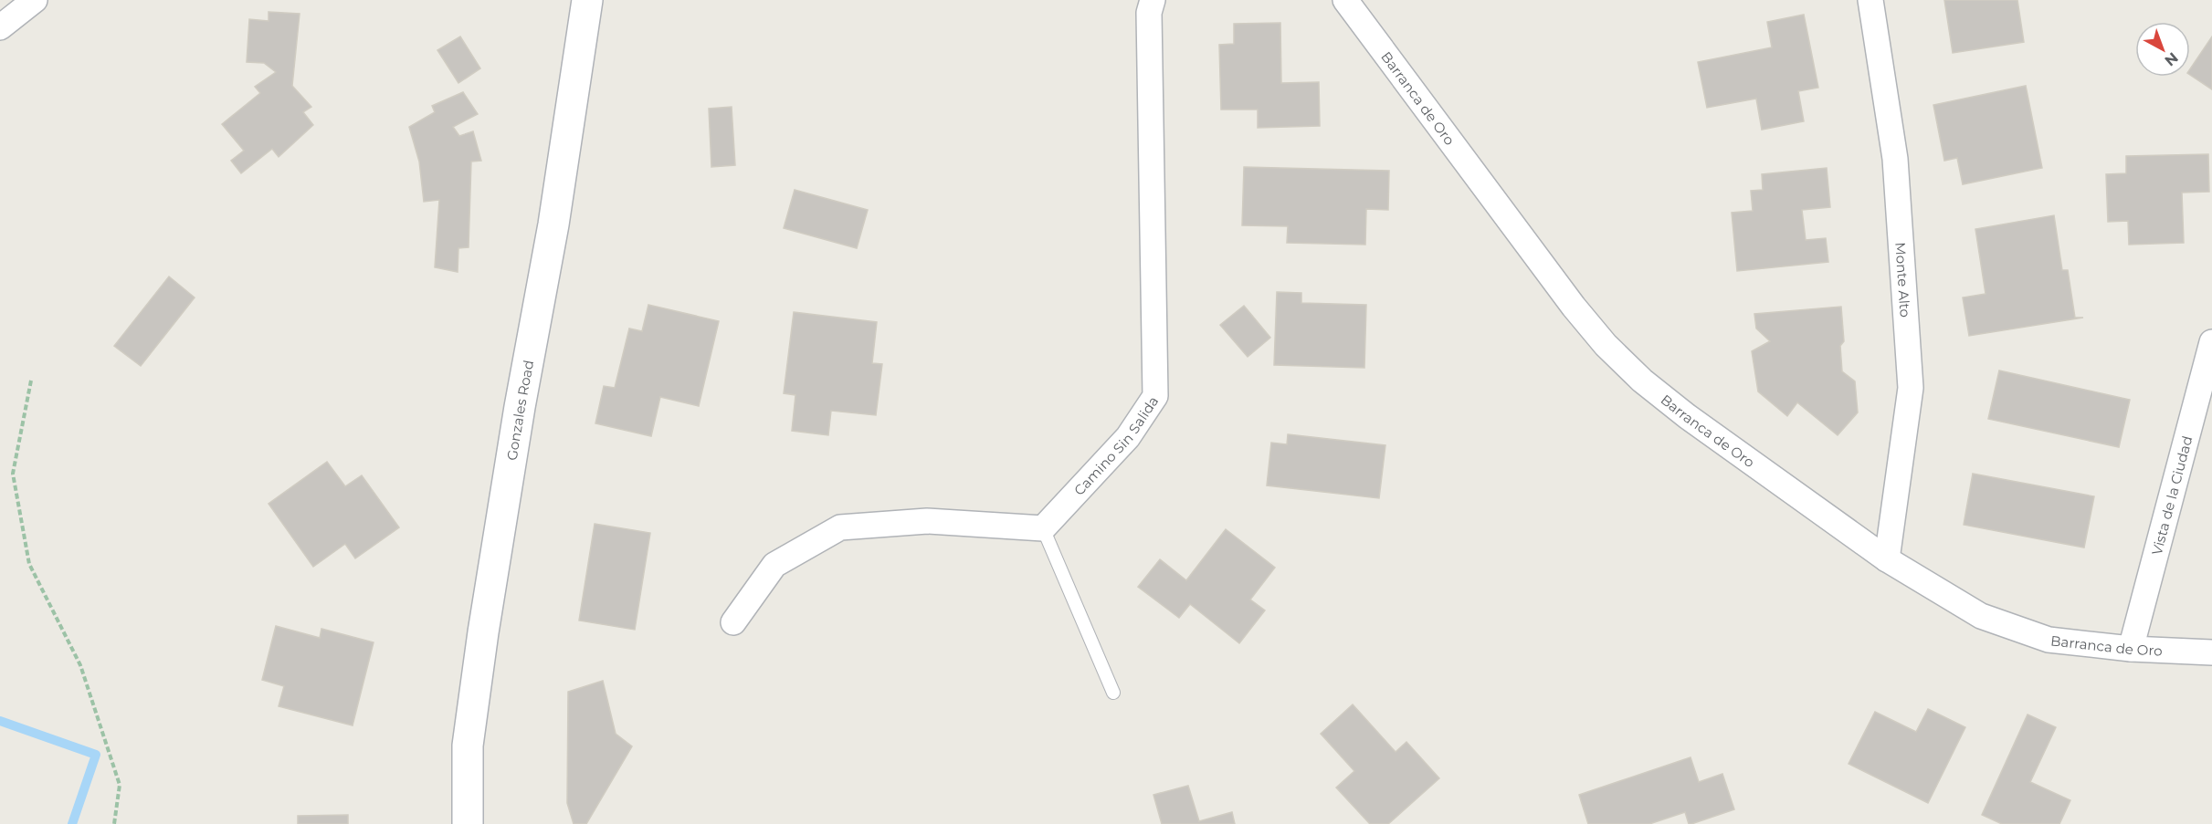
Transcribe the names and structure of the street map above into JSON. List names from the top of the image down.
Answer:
{
  "streets": {
    "street": [
      "Barranca de Oro",
      "Monte Alto",
      "Gonzales Road",
      "Camino Sin Salida",
      "Vista de la Ciudad"
    ]
  },
  "crossings": [
    ["Barranca de Oro", "Monte Alto"],
    ["Barranca de Oro", "Vista de la Ciudad"]
  ],
  "north": "bottom right"
}
